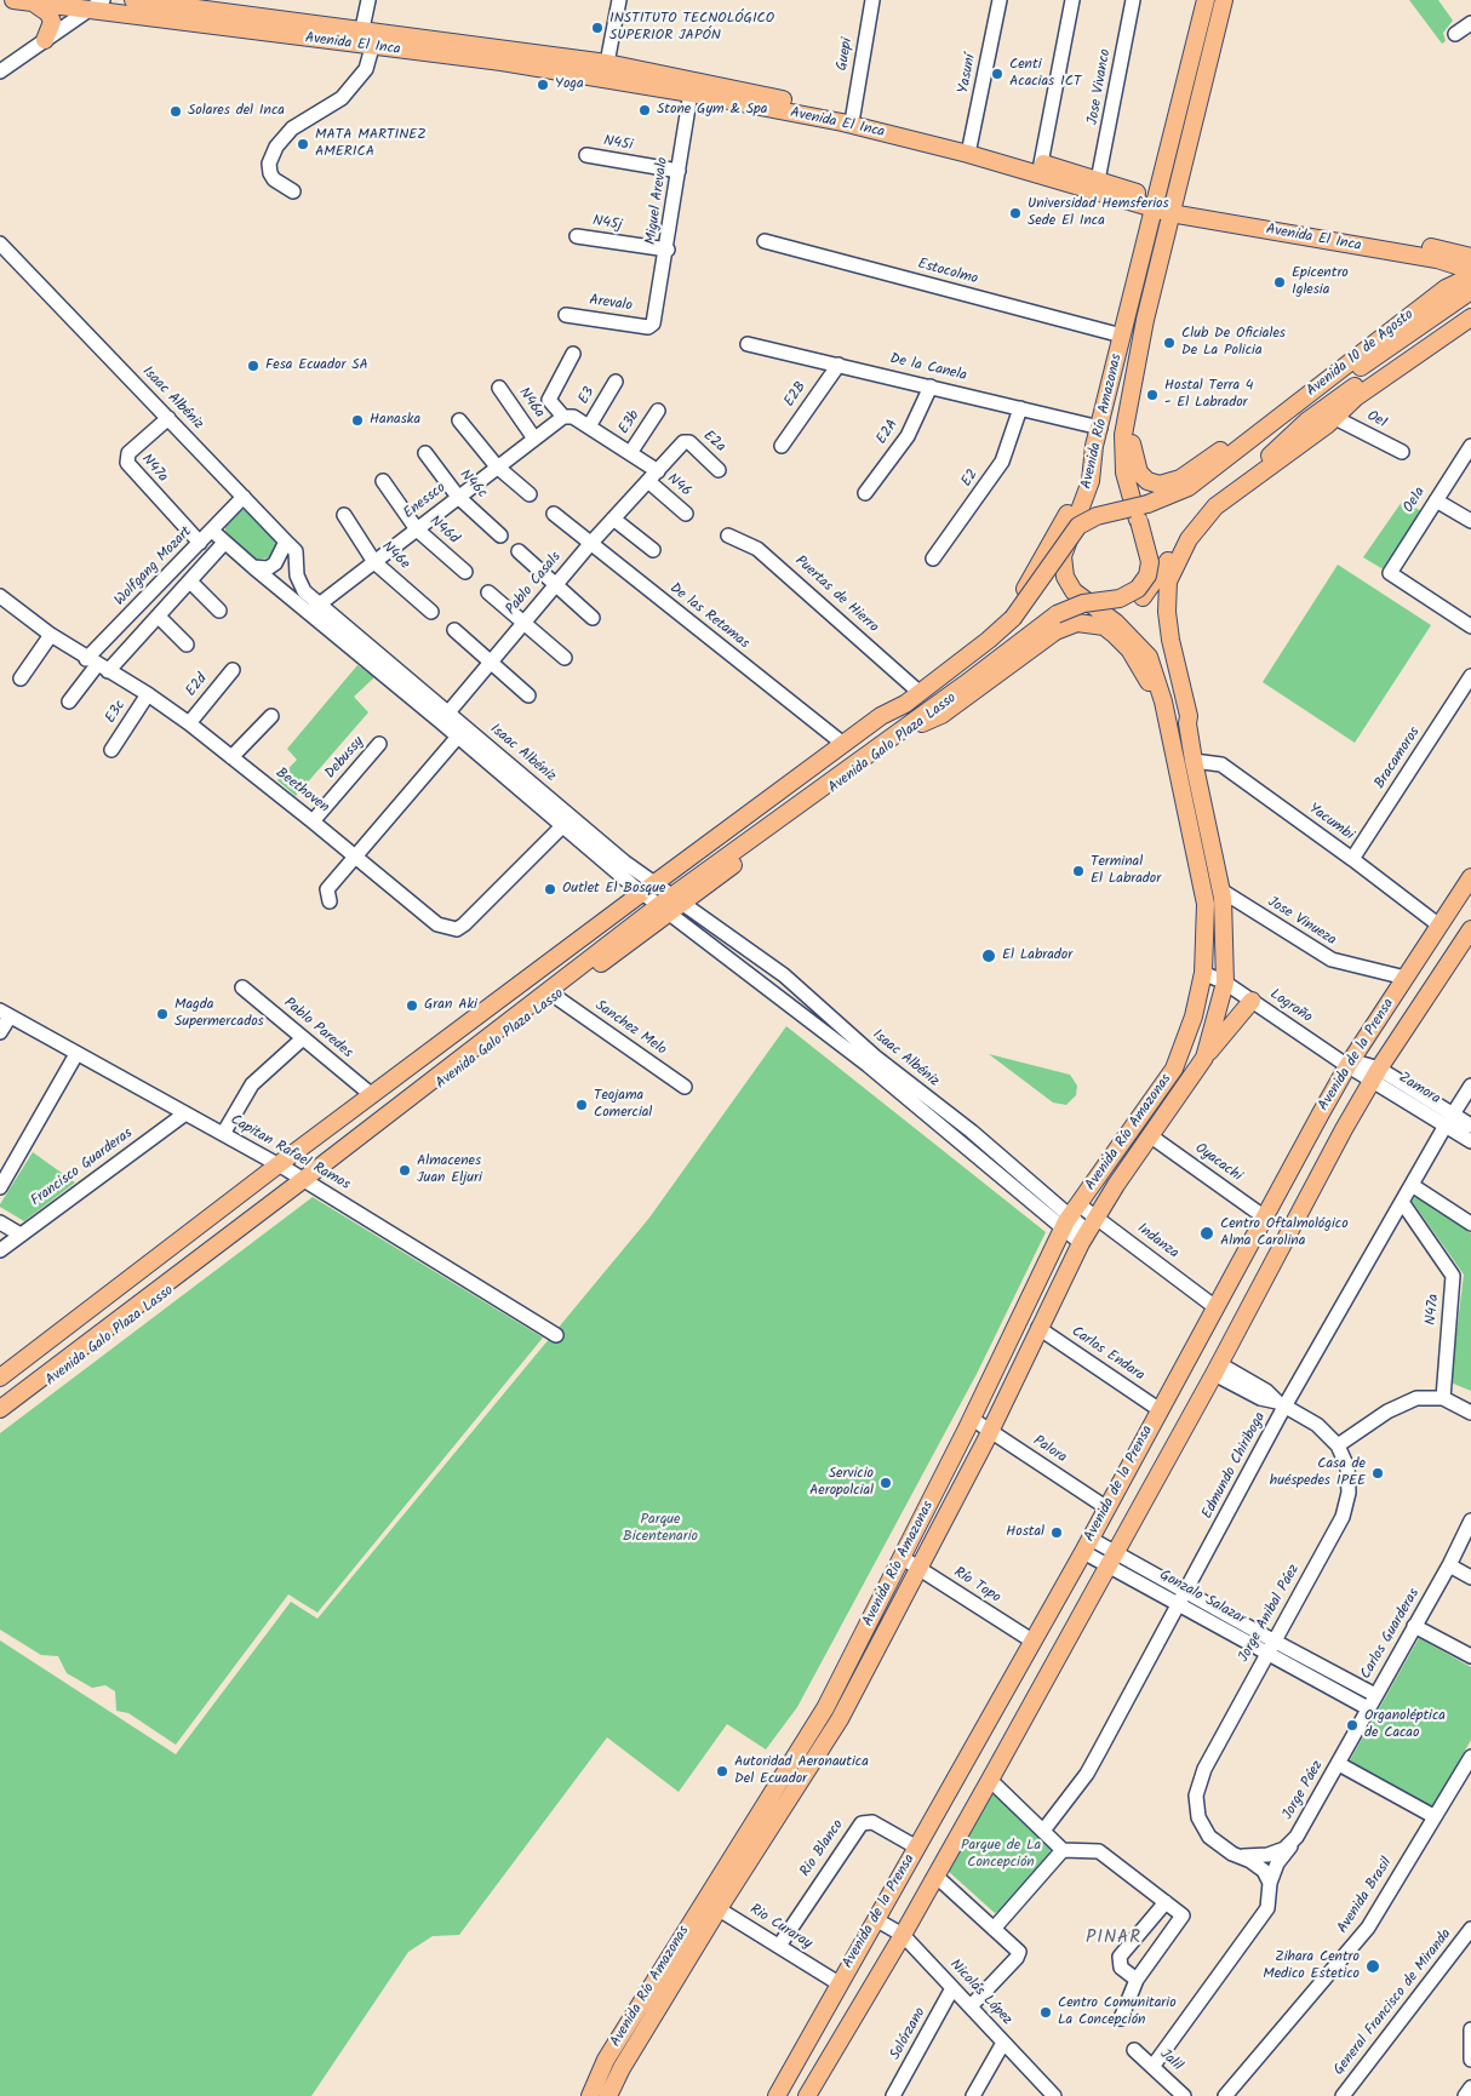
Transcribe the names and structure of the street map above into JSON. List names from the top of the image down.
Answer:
{
  "streets": {
    "main road": [
      "Avenida El Inca",
      "Avenida 10 de Agosto",
      "Avenida Río Amazonas",
      "Avenida Galo Plaza Lasso",
      "Avenida de la Prensa"
    ],
    "street": [
      "Guepi",
      "Yasuní",
      "Jose Vivanco",
      "N45i",
      "Miguel Arevalo",
      "N45j",
      "Estocolmo",
      "Arevalo",
      "De la Canela",
      "E2B",
      "E3",
      "Isaac Albéniz",
      "N46a",
      "Oe1",
      "E3b",
      "E2A",
      "E2a",
      "N47a",
      "E2",
      "N46c",
      "N46",
      "Oe1a",
      "Enessco",
      "N46d",
      "N46e",
      "Wolfgang Mozart",
      "Pablo Casals",
      "Puertas de Hierro",
      "De las Retamas",
      "E2d",
      "E3c",
      "Debussy",
      "Bracamoros",
      "Beethoven",
      "Yacumbi",
      "Jose Vinueza",
      "Logroño",
      "Pablo Paredes",
      "Sanchez Melo",
      "Zamora",
      "Capitan Rafael Ramos",
      "Oyacachi",
      "Francisco Guarderas",
      "Indanza",
      "Carlos Endara",
      "Palora",
      "Edmundo Chiriboga",
      "Río Topo",
      "Gonzalo Salazar",
      "Jorge Anibal Páez",
      "Carlos Guarderas",
      "Jorge Páez",
      "Rio Blanco",
      "Avenida Brasil",
      "Rio Curaray",
      "Nicolás López",
      "General Francisco de Miranda",
      "Solórzano",
      "Jalil"
    ]
  },
  "crossings": [
    ["Avenida El Inca", "Guepi"],
    ["Avenida El Inca", "Yasuní"],
    ["Avenida El Inca", "Jose Vivanco"],
    ["Avenida El Inca", "Miguel Arevalo"],
    ["Avenida El Inca", "Avenida Río Amazonas"],
    ["N45i", "Miguel Arevalo"],
    ["Miguel Arevalo", "N45j"],
    ["Miguel Arevalo", "Arevalo"],
    ["Estocolmo", "Avenida Río Amazonas"],
    ["Avenida 10 de Agosto", "Avenida Río Amazonas"],
    ["Avenida 10 de Agosto", "Avenida Galo Plaza Lasso"],
    ["De la Canela", "E2B"],
    ["De la Canela", "Avenida Río Amazonas"],
    ["De la Canela", "E2A"],
    ["De la Canela", "E2"],
    ["Isaac Albéniz", "Avenida Río Amazonas"],
    ["Isaac Albéniz", "N47a"],
    ["Isaac Albéniz", "Enessco"],
    ["Isaac Albéniz", "Wolfgang Mozart"],
    ["Isaac Albéniz", "Pablo Casals"],
    ["Isaac Albéniz", "Avenida Galo Plaza Lasso"],
    ["Isaac Albéniz", "Beethoven"],
    ["Isaac Albéniz", "Indanza"],
    ["N46a", "Enessco"],
    ["Oe1", "Avenida Río Amazonas"],
    ["Avenida Río Amazonas", "Yacumbi"],
    ["Avenida Río Amazonas", "Jose Vinueza"],
    ["Avenida Río Amazonas", "Logroño"],
    ["Avenida Río Amazonas", "Oyacachi"],
    ["Avenida Río Amazonas", "Indanza"],
    ["Avenida Río Amazonas", "Carlos Endara"],
    ["Avenida Río Amazonas", "Palora"],
    ["Avenida Río Amazonas", "Río Topo"],
    ["Avenida Río Amazonas", "Rio Curaray"],
    ["E2a", "Pablo Casals"],
    ["N47a", "Wolfgang Mozart"],
    ["N47a", "Edmundo Chiriboga"],
    ["N46c", "Enessco"],
    ["N46", "Pablo Casals"],
    ["Enessco", "N46d"],
    ["Enessco", "N46e"],
    ["Wolfgang Mozart", "Beethoven"],
    ["Pablo Casals", "De las Retamas"],
    ["De las Retamas", "Avenida Galo Plaza Lasso"],
    ["E2d", "Beethoven"],
    ["E3c", "Beethoven"],
    ["Avenida Galo Plaza Lasso", "Pablo Paredes"],
    ["Avenida Galo Plaza Lasso", "Sanchez Melo"],
    ["Avenida Galo Plaza Lasso", "Capitan Rafael Ramos"],
    ["Debussy", "Beethoven"],
    ["Bracamoros", "Yacumbi"],
    ["Yacumbi", "Avenida de la Prensa"],
    ["Jose Vinueza", "Avenida de la Prensa"],
    ["Logroño", "Avenida de la Prensa"],
    ["Logroño", "Zamora"],
    ["Avenida de la Prensa", "Zamora"],
    ["Avenida de la Prensa", "Oyacachi"],
    ["Avenida de la Prensa", "Indanza"],
    ["Avenida de la Prensa", "Carlos Endara"],
    ["Avenida de la Prensa", "Palora"],
    ["Avenida de la Prensa", "Río Topo"],
    ["Avenida de la Prensa", "Gonzalo Salazar"],
    ["Avenida de la Prensa", "Jorge Anibal Páez"],
    ["Avenida de la Prensa", "Rio Blanco"],
    ["Avenida de la Prensa", "Rio Curaray"],
    ["Avenida de la Prensa", "Nicolás López"],
    ["Zamora", "Edmundo Chiriboga"],
    ["Capitan Rafael Ramos", "Francisco Guarderas"],
    ["Edmundo Chiriboga", "Gonzalo Salazar"],
    ["Edmundo Chiriboga", "Jorge Anibal Páez"],
    ["Gonzalo Salazar", "Jorge Anibal Páez"],
    ["Gonzalo Salazar", "Carlos Guarderas"],
    ["Jorge Anibal Páez", "Jorge Páez"],
    ["Carlos Guarderas", "Jorge Páez"],
    ["Rio Blanco", "Rio Curaray"],
    ["Nicolás López", "Solórzano"]
  ],
  "districts": ["PINAR"],
  "parks": ["Parque Bicentenario", "Parque de La Concepción"],
  "places": [
    "INSTITUTO TECNOLÓGICO SUPERIOR JAPÓN",
    "Centi Acacias ICT",
    "Yoga",
    "Stone Gym & Spa",
    "Solares del Inca",
    "MATA MARTINEZ AMERICA",
    "Universidad Hemsferios Sede El Inca",
    "Epicentro Iglesia",
    "Club De Oficiales De La Policia",
    "Fesa Ecuador SA",
    "Hostal Terra 4 - El Labrador",
    "Hanaska",
    "Terminal El Labrador",
    "Outlet El Bosque",
    "El Labrador",
    "Gran Aki",
    "Magda Supermercados",
    "Teojama Comercial",
    "Almacenes Juan Eljuri",
    "Centro Oftalmológico Alma Carolina",
    "Casa de huéspedes IPEE",
    "Servicio Aeropolcial",
    "Hostal",
    "Organoléptica de Cacao",
    "Autoridad Aeronautica Del Ecuador",
    "Zihara Centro Medico Estetico",
    "Centro Comunitario La Concepción"
  ]
}
